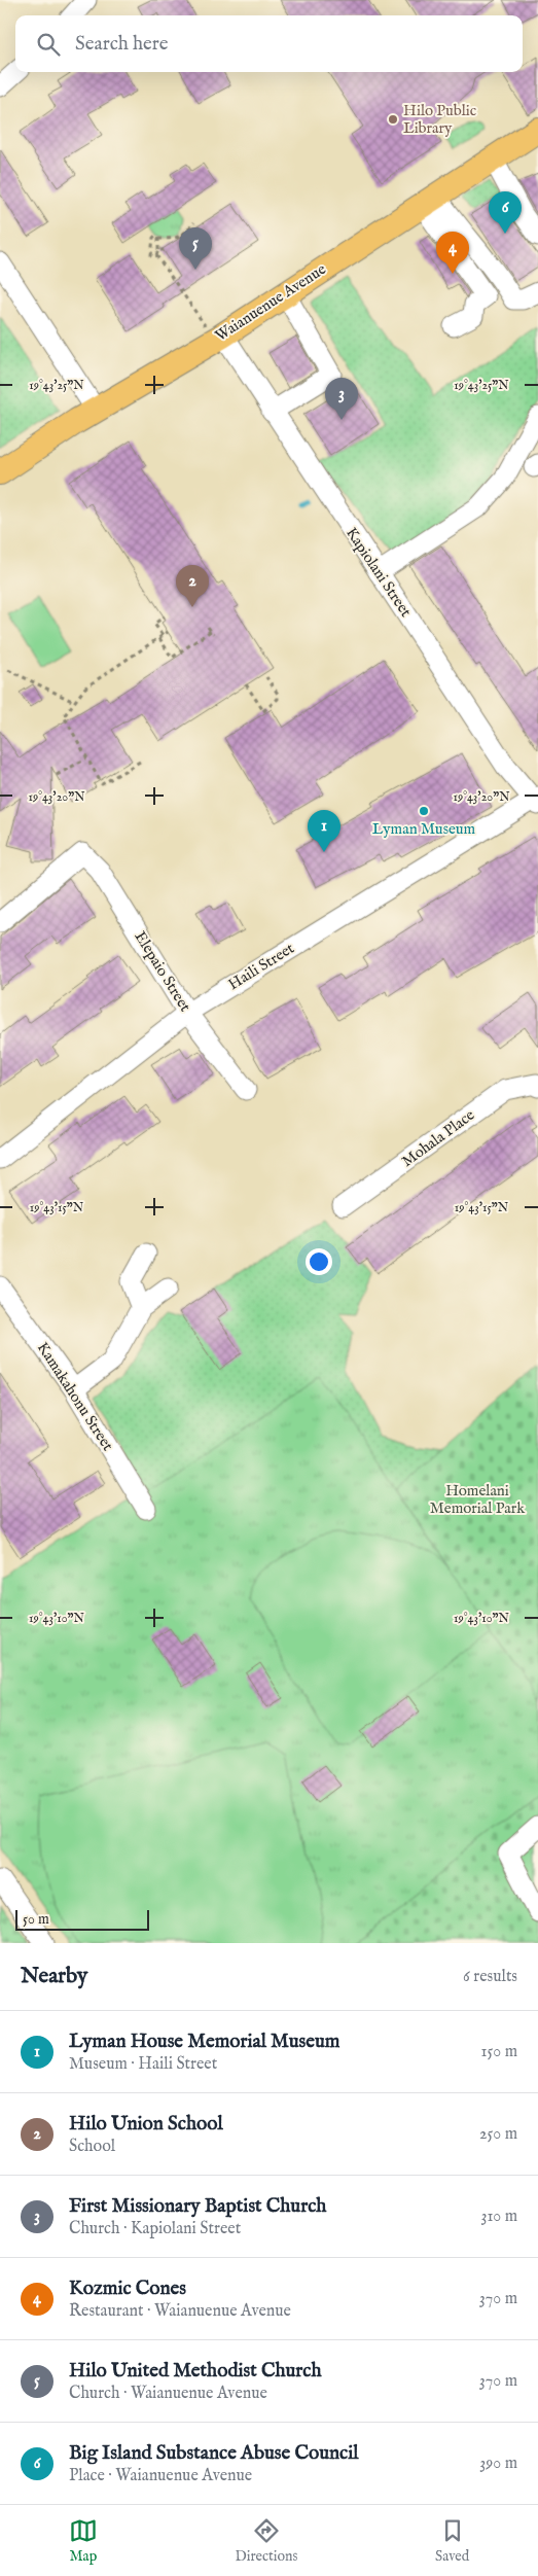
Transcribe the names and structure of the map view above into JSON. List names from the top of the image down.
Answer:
{
  "streets": {
    "main road": ["Waianuenue Avenue"],
    "street": [
      "Kapiolani Street",
      "Haili Street",
      "Elepaio Street",
      "Mohala Place",
      "Kamakahonu Street"
    ]
  },
  "crossings": [
    ["Waianuenue Avenue", "Kapiolani Street"],
    ["Kapiolani Street", "Haili Street"],
    ["Haili Street", "Elepaio Street"]
  ],
  "parks": ["Homelani Memorial Park"],
  "places": ["Hilo Public Library", "Lyman Museum"],
  "scale_bar": "50 m",
  "page": {
    "search": "Search here",
    "pins": [
      "6",
      "5",
      "4",
      "3",
      "2",
      "1"
    ],
    "scale": "50 m",
    "heading": ["Nearby", "6 results"],
    "list": [
      {
        "mark": "1",
        "name": "Lyman House Memorial Museum",
        "note": "Museum · Haili Street",
        "value": "150 m"
      },
      {
        "mark": "2",
        "name": "Hilo Union School",
        "note": "School",
        "value": "250 m"
      },
      {
        "mark": "3",
        "name": "First Missionary Baptist Church",
        "note": "Church · Kapiolani Street",
        "value": "310 m"
      },
      {
        "mark": "4",
        "name": "Kozmic Cones",
        "note": "Restaurant · Waianuenue Avenue",
        "value": "370 m"
      },
      {
        "mark": "5",
        "name": "Hilo United Methodist Church",
        "note": "Church · Waianuenue Avenue",
        "value": "370 m"
      },
      {
        "mark": "6",
        "name": "Big Island Substance Abuse Council",
        "note": "Place · Waianuenue Avenue",
        "value": "390 m"
      }
    ],
    "nav": ["Map", "Directions", "Saved"]
  },
  "coordinates": [
    "19°43'25\"N",
    "19°43'20\"N",
    "19°43'15\"N",
    "19°43'10\"N"
  ]
}
